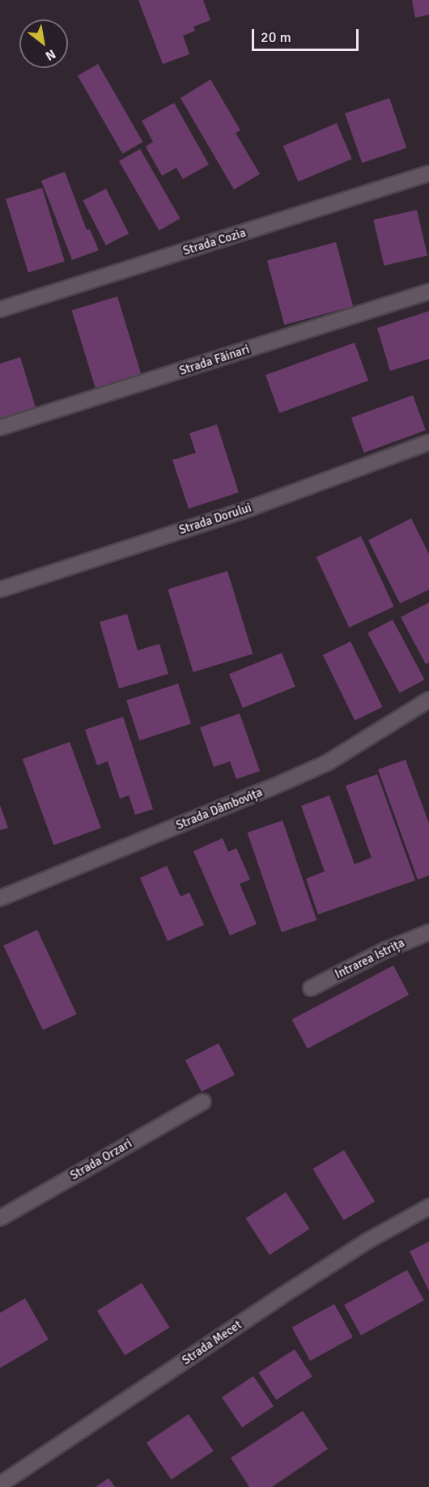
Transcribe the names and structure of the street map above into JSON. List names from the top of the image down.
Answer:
{
  "streets": {
    "street": [
      "Strada Cozia",
      "Strada Făinari",
      "Strada Dorului",
      "Strada Dâmbovița",
      "Intrarea Istrița",
      "Strada Orzari",
      "Strada Mecet"
    ]
  },
  "scale_bar": "20 m",
  "north": "bottom right"
}
